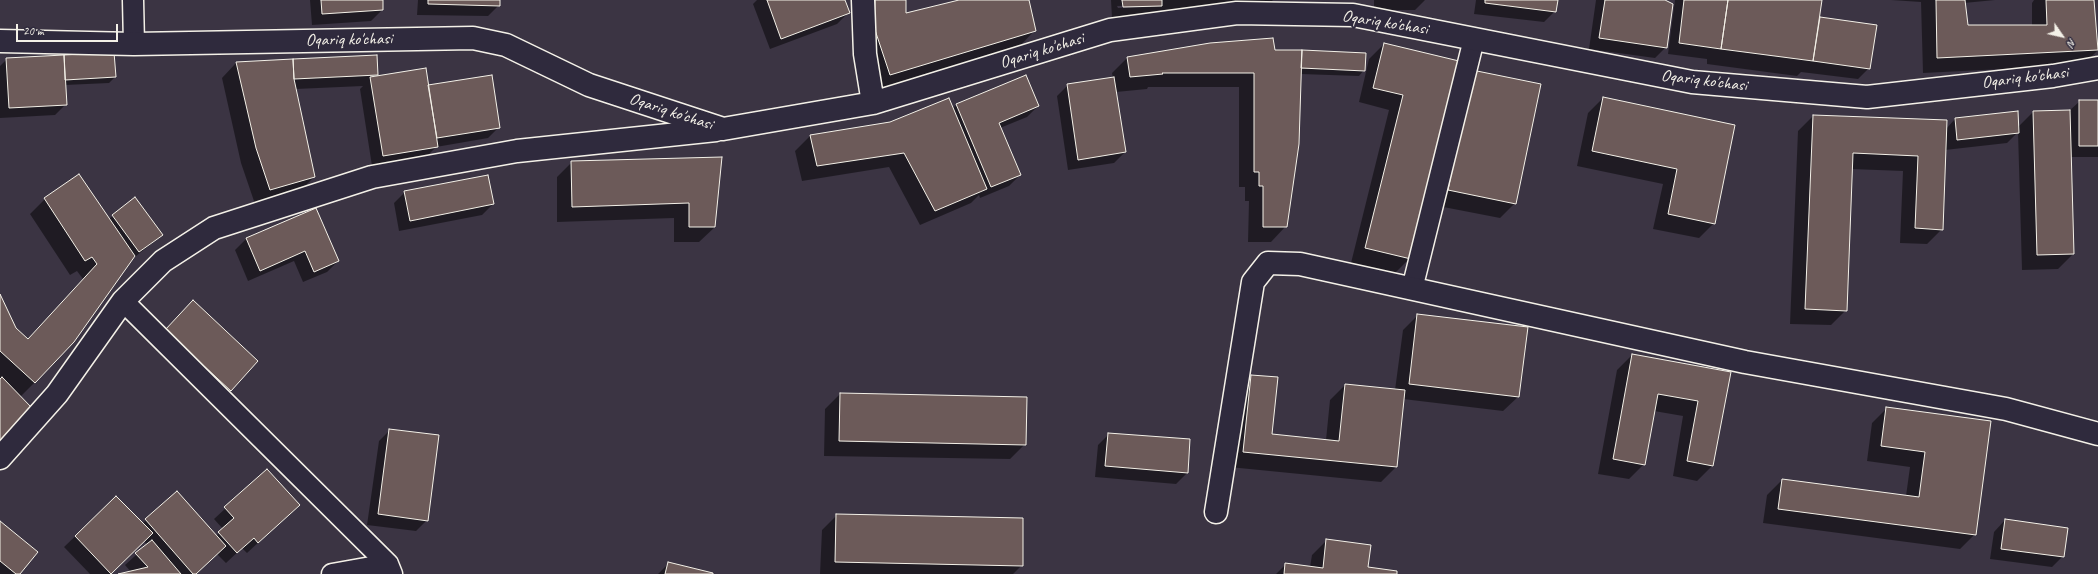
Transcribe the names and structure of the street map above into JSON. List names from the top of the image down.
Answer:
{
  "streets": {
    "street": ["Oqariq ko'chasi"]
  },
  "scale_bar": "20 m",
  "north": "bottom right"
}
